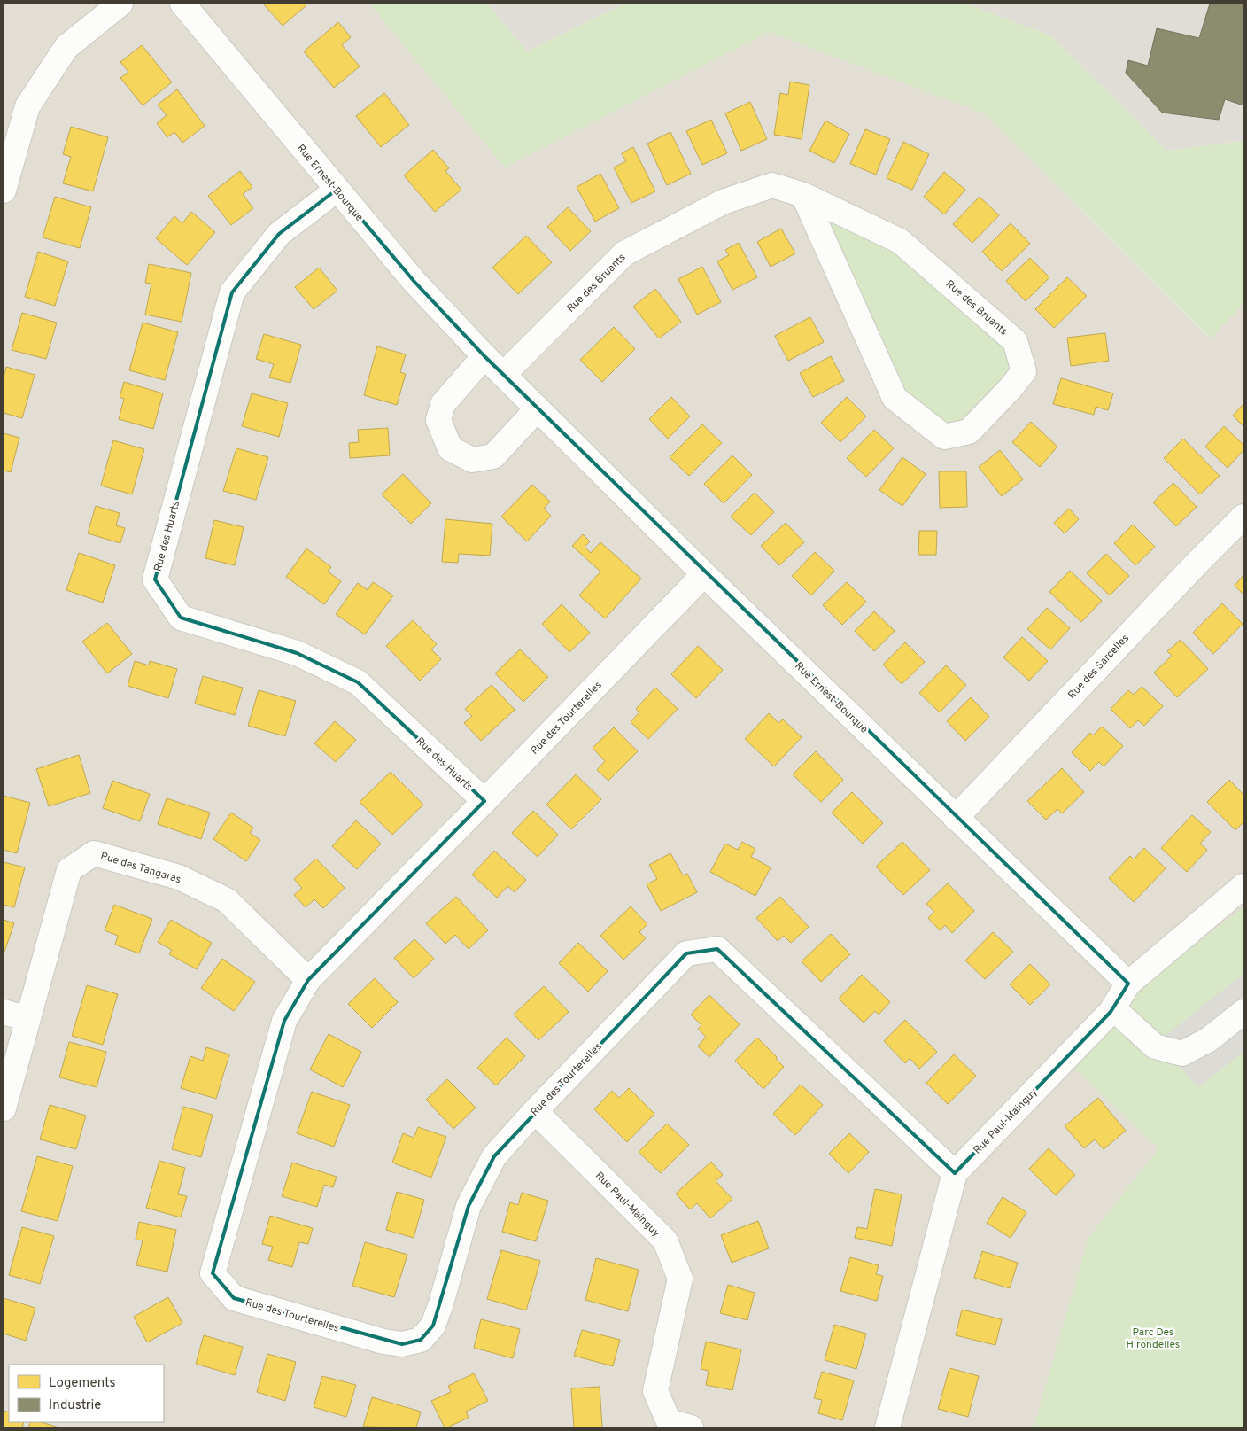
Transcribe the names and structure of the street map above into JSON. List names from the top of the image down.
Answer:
{
  "streets": {
    "street": [
      "Rue Ernest-Bourque",
      "Rue des Bruants",
      "Rue des Huarts",
      "Rue des Sarcelles",
      "Rue des Tourterelles",
      "Rue des Tangaras",
      "Rue Paul-Mainguy"
    ]
  },
  "crossings": [
    ["Rue Ernest-Bourque", "Rue des Bruants"],
    ["Rue Ernest-Bourque", "Rue des Huarts"],
    ["Rue Ernest-Bourque", "Rue des Sarcelles"],
    ["Rue Ernest-Bourque", "Rue des Tourterelles"],
    ["Rue Ernest-Bourque", "Rue Paul-Mainguy"],
    ["Rue des Huarts", "Rue des Tourterelles"],
    ["Rue des Tourterelles", "Rue des Tangaras"],
    ["Rue des Tourterelles", "Rue Paul-Mainguy"]
  ],
  "parks": ["Parc Des Hirondelles"],
  "legend": ["Logements", "Industrie"]
}
